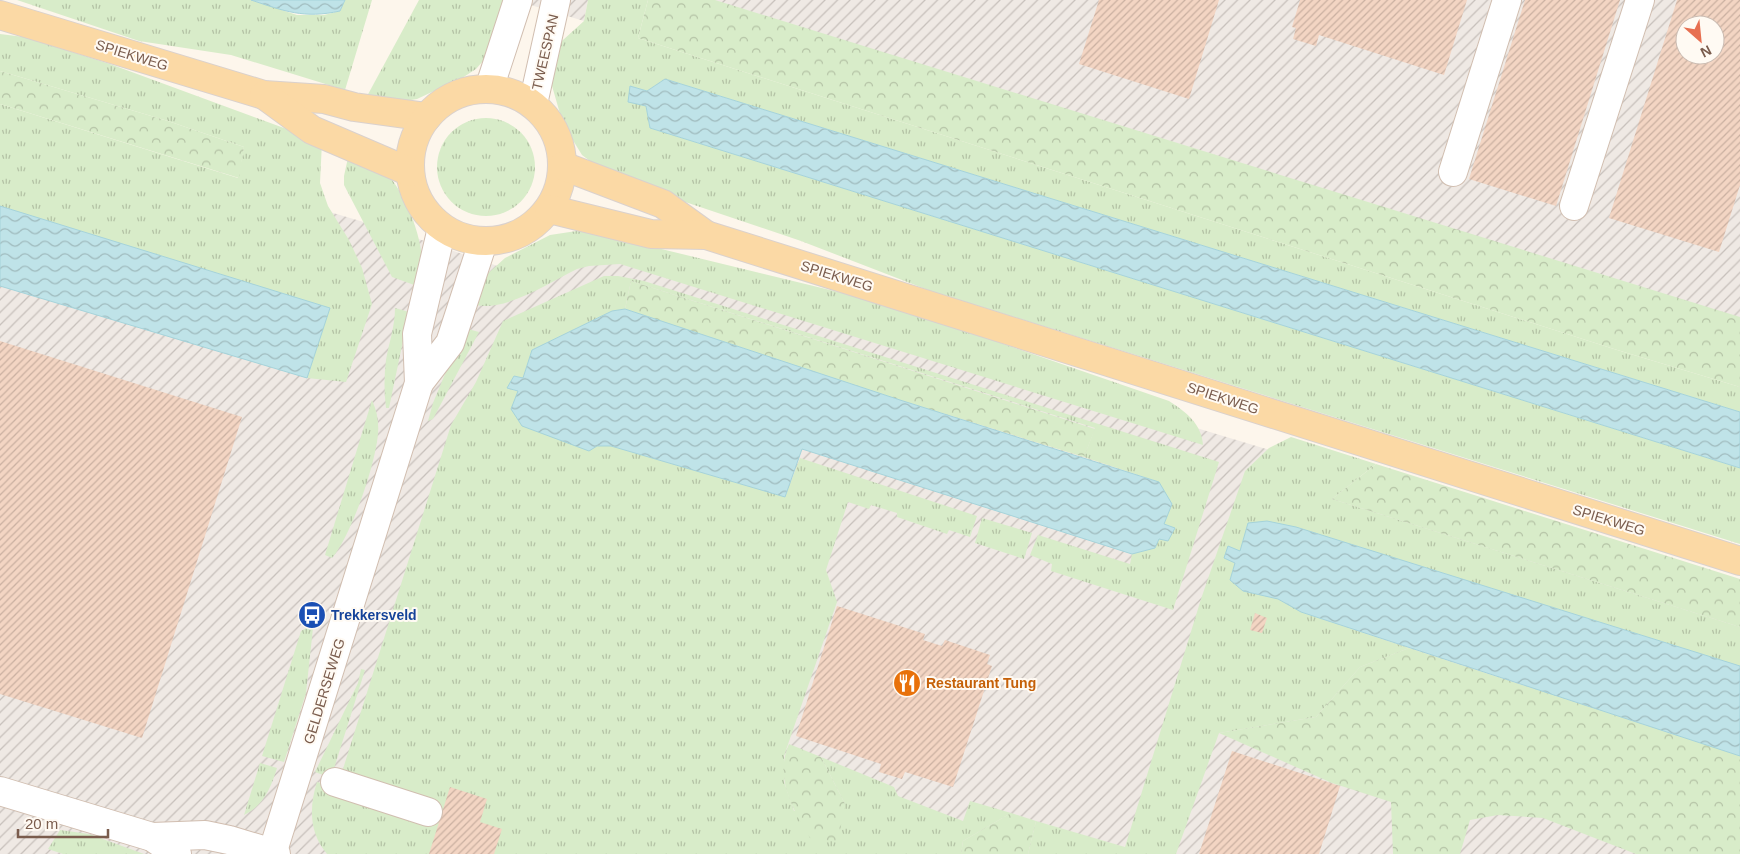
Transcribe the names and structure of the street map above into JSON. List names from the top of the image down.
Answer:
{
  "streets": {
    "main road": ["SPIEKWEG"],
    "street": ["TWEESPAN", "GELDERSEWEG"]
  },
  "crossings": [
    ["TWEESPAN", "SPIEKWEG"],
    ["TWEESPAN", "GELDERSEWEG"],
    ["SPIEKWEG", "GELDERSEWEG"]
  ],
  "places": {
    "bus stop": ["Trekkersveld"],
    "restaurant": ["Restaurant Tung"]
  },
  "scale_bar": "20 m",
  "north": "bottom right"
}
